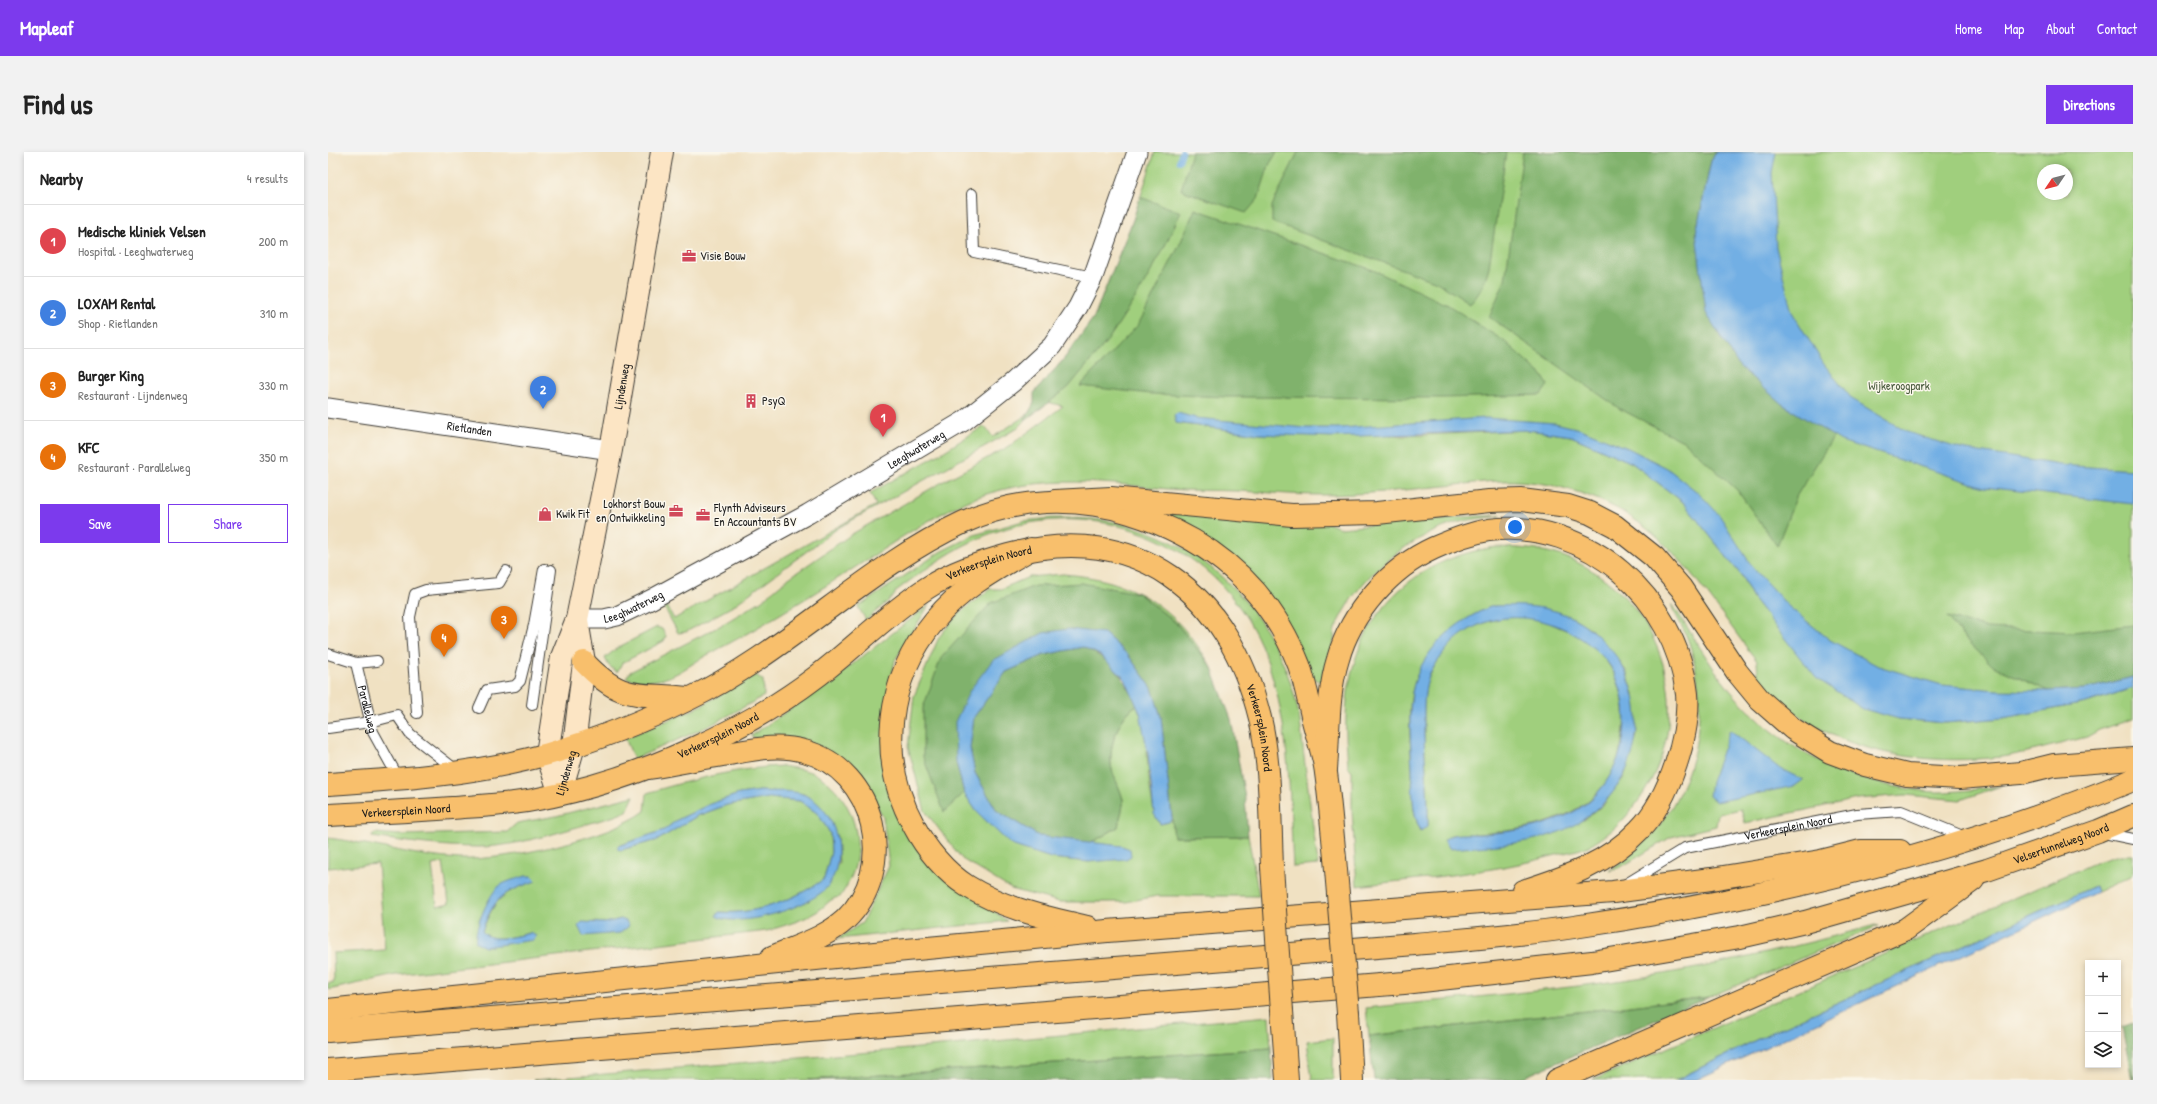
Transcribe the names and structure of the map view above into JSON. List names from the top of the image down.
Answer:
{
  "streets": {
    "main road": ["Verkeersplein Noord", "Velsertunnelweg Noord"],
    "street": ["Lijndenweg", "Rietlanden", "Leeghwaterweg"],
    "lane": ["Parallelweg"]
  },
  "crossings": [
    ["Lijndenweg", "Rietlanden"],
    ["Lijndenweg", "Leeghwaterweg"],
    ["Lijndenweg", "Verkeersplein Noord"]
  ],
  "parks": ["Wijkeroogpark"],
  "places": {
    "office": ["Visie Bouw", "Lokhorst Bouw en Ontwikkeling", "Flynth Adviseurs En Accountants BV"],
    "building": ["PsyQ"],
    "shop": ["Kwik Fit"]
  },
  "north": "bottom left",
  "page": {
    "header": "Mapleaf",
    "nav": [
      "Home",
      "Map",
      "About",
      "Contact"
    ],
    "title": "Find us",
    "buttons": [
      "Directions",
      ["Save", "Share"]
    ],
    "heading": ["Nearby", "4 results"],
    "list": [
      {
        "mark": "1",
        "name": "Medische kliniek Velsen",
        "note": "Hospital · Leeghwaterweg",
        "value": "200 m"
      },
      {
        "mark": "2",
        "name": "LOXAM Rental",
        "note": "Shop · Rietlanden",
        "value": "310 m"
      },
      {
        "mark": "3",
        "name": "Burger King",
        "note": "Restaurant · Lijndenweg",
        "value": "330 m"
      },
      {
        "mark": "4",
        "name": "KFC",
        "note": "Restaurant · Parallelweg",
        "value": "350 m"
      }
    ],
    "pins": [
      "2",
      "1",
      "3",
      "4"
    ],
    "map_buttons": ["+", "−"]
  }
}
